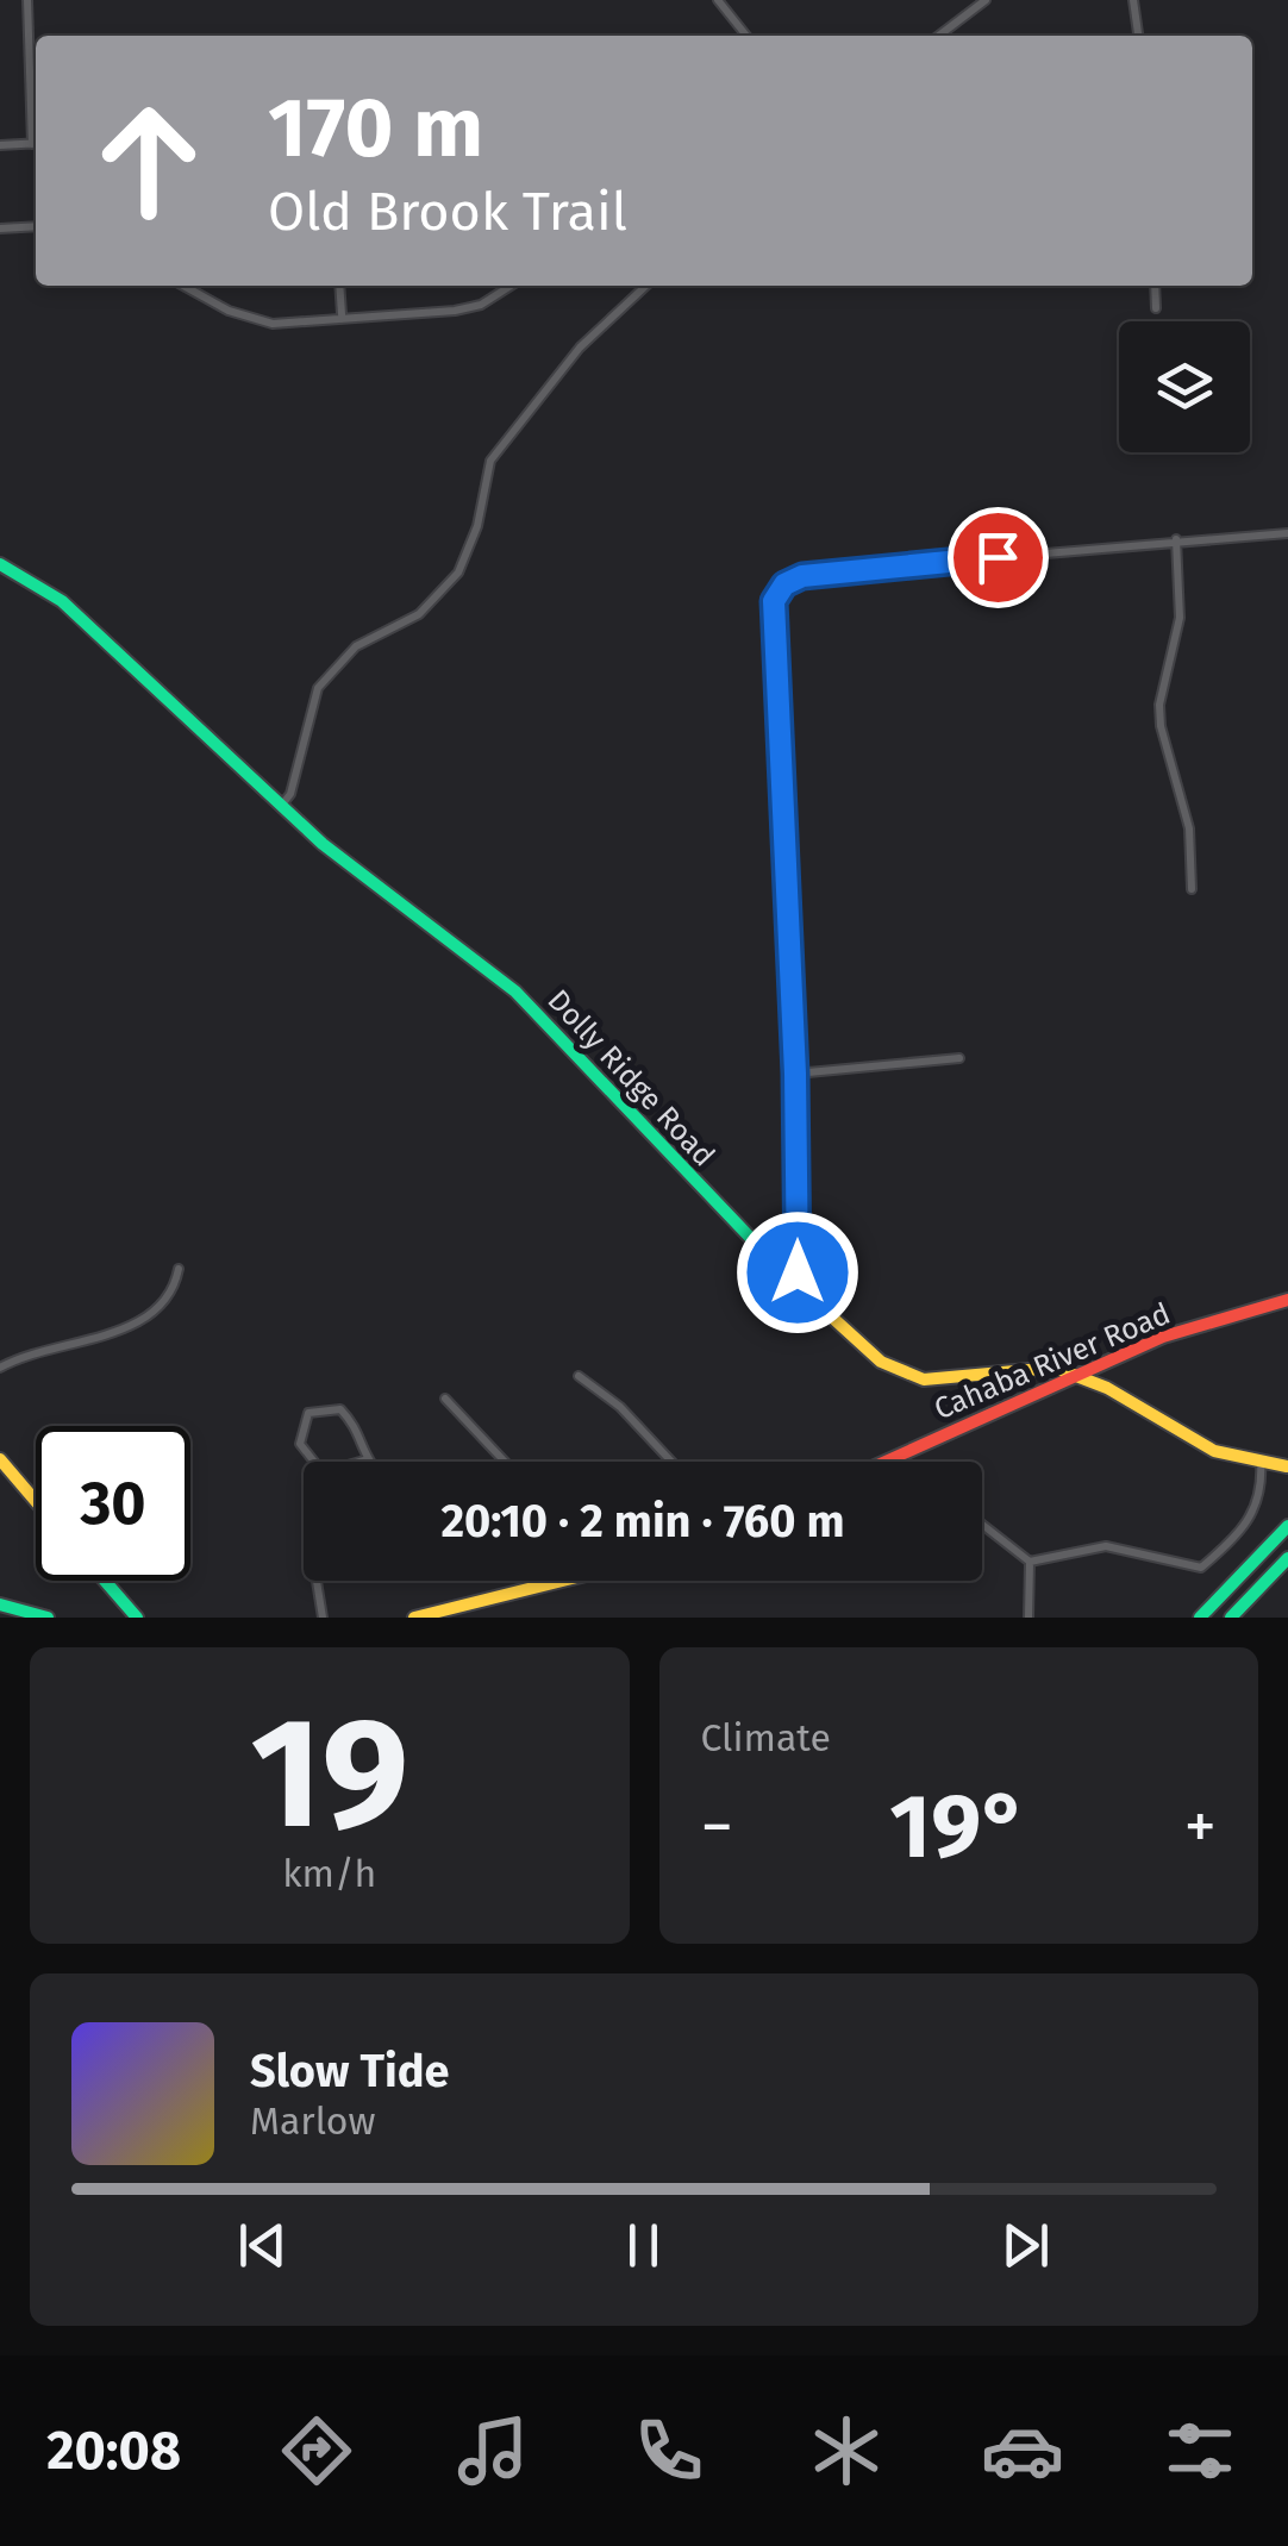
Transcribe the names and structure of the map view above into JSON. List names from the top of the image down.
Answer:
{
  "streets": {
    "main road": ["Dolly Ridge Road", "Cahaba River Road"]
  },
  "crossings": [
    ["Dolly Ridge Road", "Cahaba River Road"]
  ],
  "page": {
    "turn": ["170 m", "Old Brook Trail"],
    "limit": "30",
    "trip": "20:10 · 2 min · 760 m",
    "tile": [
      ["19", "km/h"],
      "Climate"
    ],
    "heat": ["−", "19°", "+"],
    "song": ["Slow Tide", "Marlow"],
    "tabs": "20:08"
  }
}
